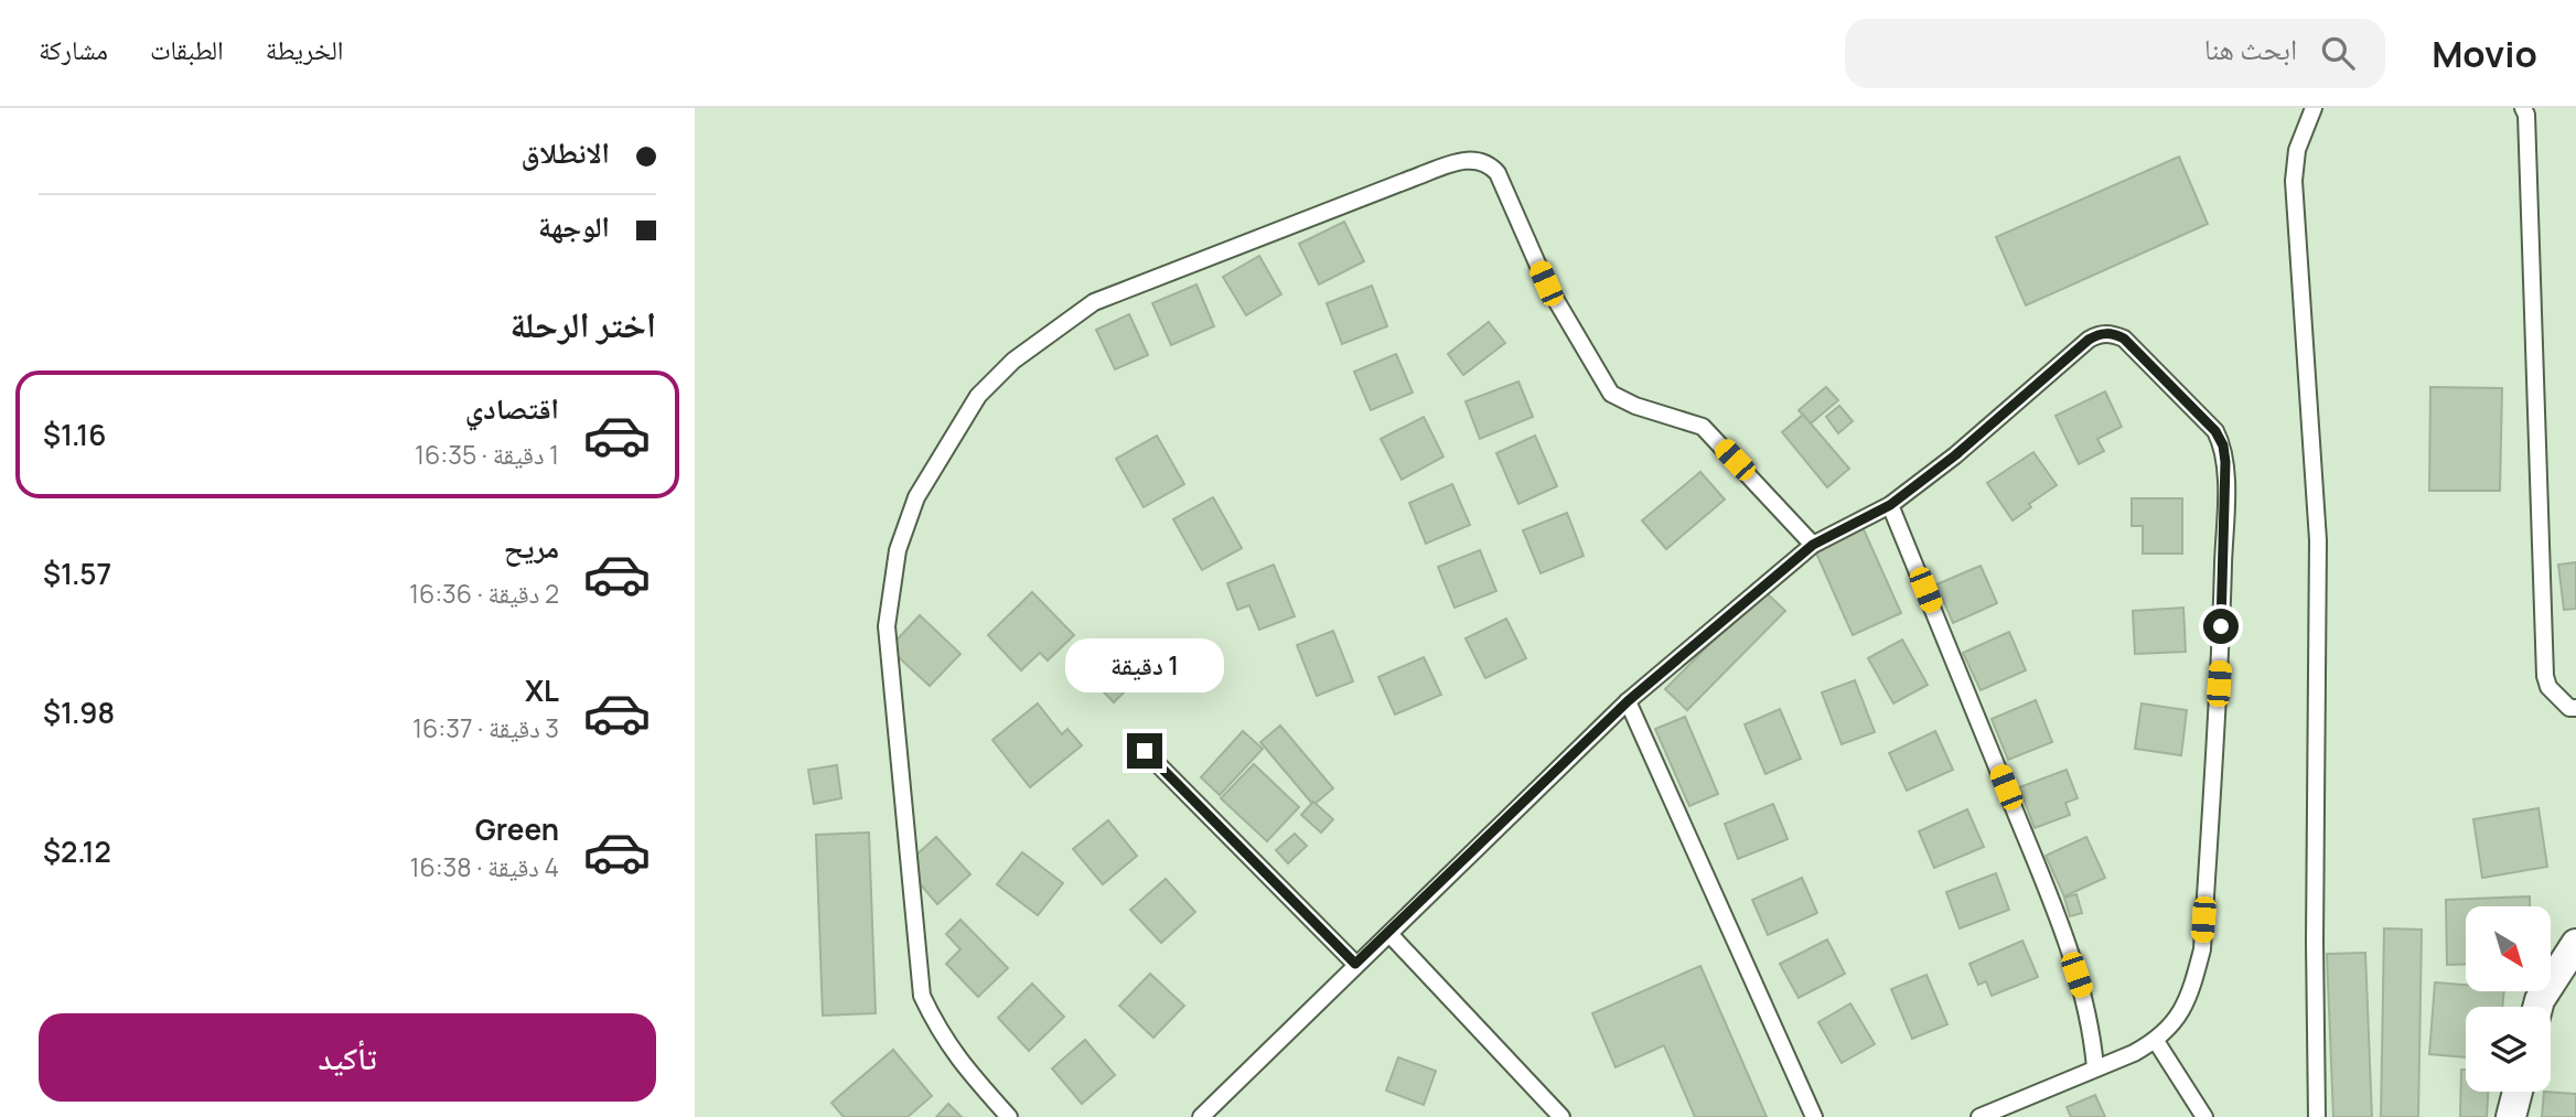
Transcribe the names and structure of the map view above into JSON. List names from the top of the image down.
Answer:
{
  "north": "bottom right",
  "page": {
    "header": "Movio",
    "search": "ابحث هنا",
    "nav": ["الخريطة", "الطبقات", "مشاركة"],
    "banner": ["الانطلاق", "الوجهة"],
    "heading": "اختر الرحلة",
    "list": [
      {
        "name": "اقتصادي",
        "note": "1 دقيقة · 16:35",
        "value": "$1.16"
      },
      {
        "name": "مريح",
        "note": "2 دقيقة · 16:36",
        "value": "$1.57"
      },
      {
        "name": "XL",
        "note": "3 دقيقة · 16:37",
        "value": "$1.98"
      },
      {
        "name": "Green",
        "note": "4 دقيقة · 16:38",
        "value": "$2.12"
      }
    ],
    "bubble": "1 دقيقة",
    "buttons": "تأكيد"
  }
}
